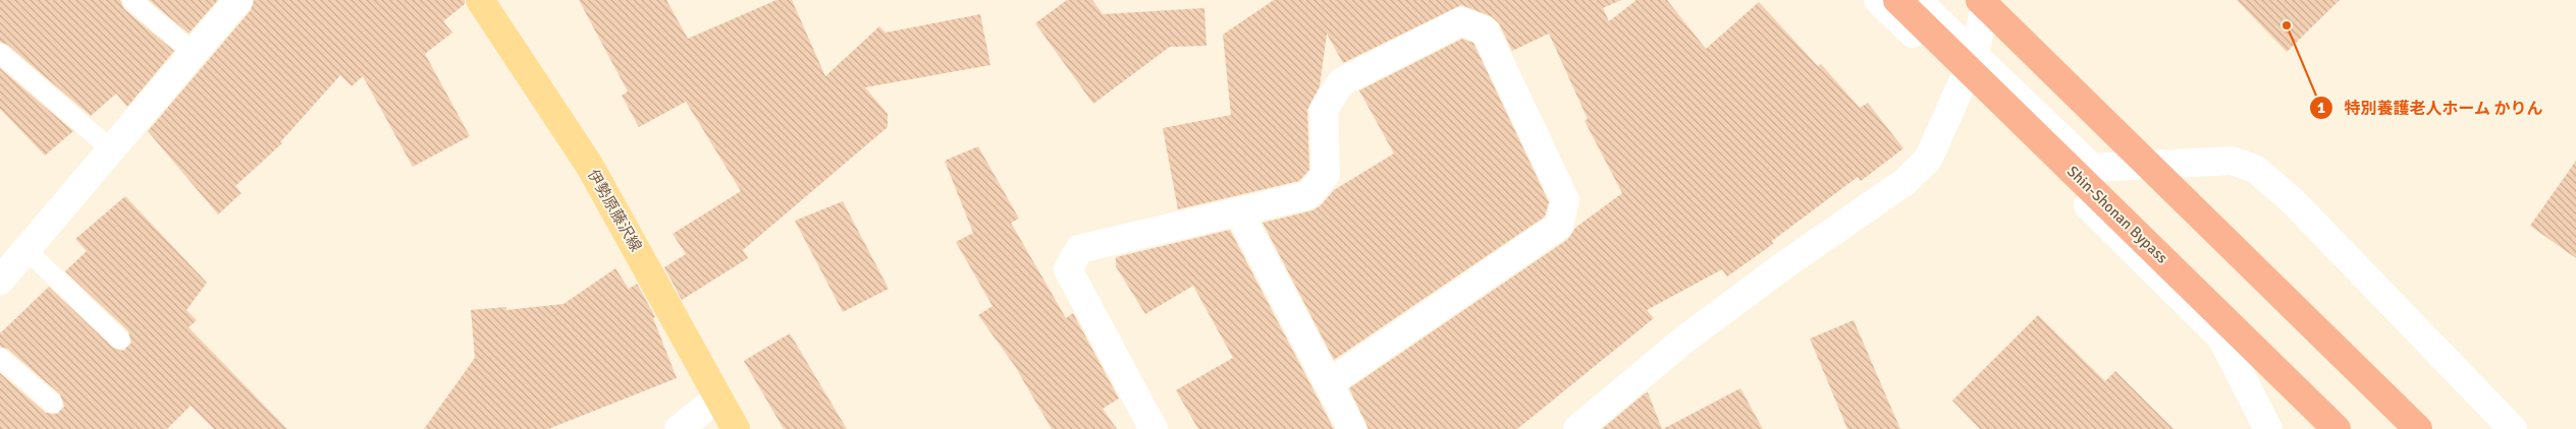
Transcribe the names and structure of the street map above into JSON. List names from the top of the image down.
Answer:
{
  "streets": {
    "highway": ["Shin-Shonan Bypass"],
    "main road": ["伊勢原藤沢線"]
  },
  "places": ["特別養護老人ホーム かりん"]
}
